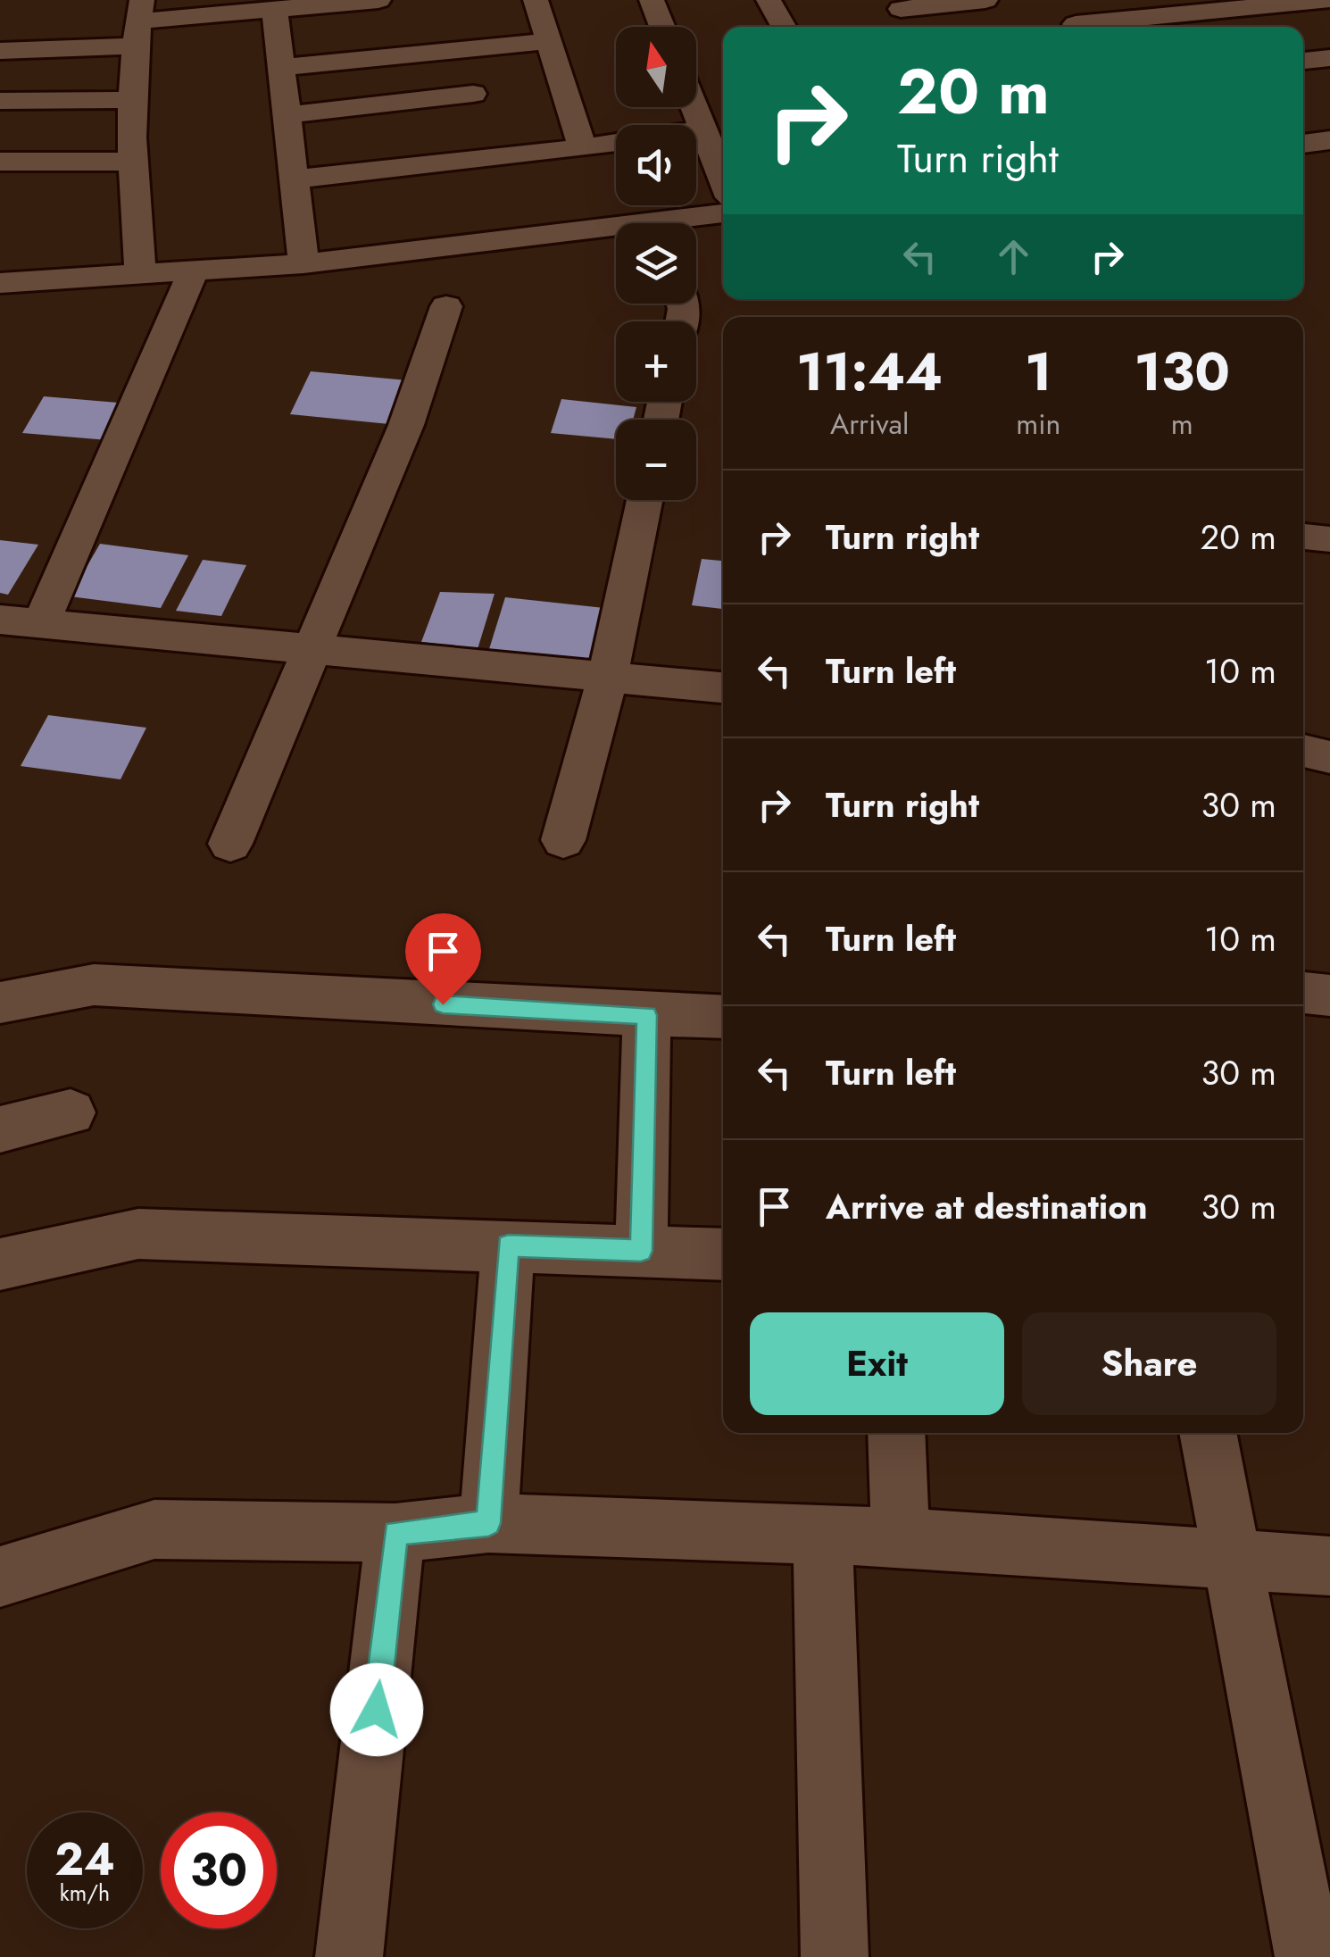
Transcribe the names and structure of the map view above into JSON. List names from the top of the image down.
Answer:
{
  "north": "top",
  "page": {
    "map_buttons": ["+", "−"],
    "turn": ["20 m", "Turn right"],
    "eta": [
      "11:44",
      "Arrival",
      "1",
      "min",
      "130",
      "m"
    ],
    "list": [
      {
        "name": "Turn right",
        "value": "20 m"
      },
      {
        "name": "Turn left",
        "value": "10 m"
      },
      {
        "name": "Turn right",
        "value": "30 m"
      },
      {
        "name": "Turn left",
        "value": "10 m"
      },
      {
        "name": "Turn left",
        "value": "30 m"
      },
      {
        "name": "Arrive at destination",
        "value": "30 m"
      }
    ],
    "buttons": ["Exit", "Share"],
    "speed": "24 km/h",
    "limit": "30"
  }
}
